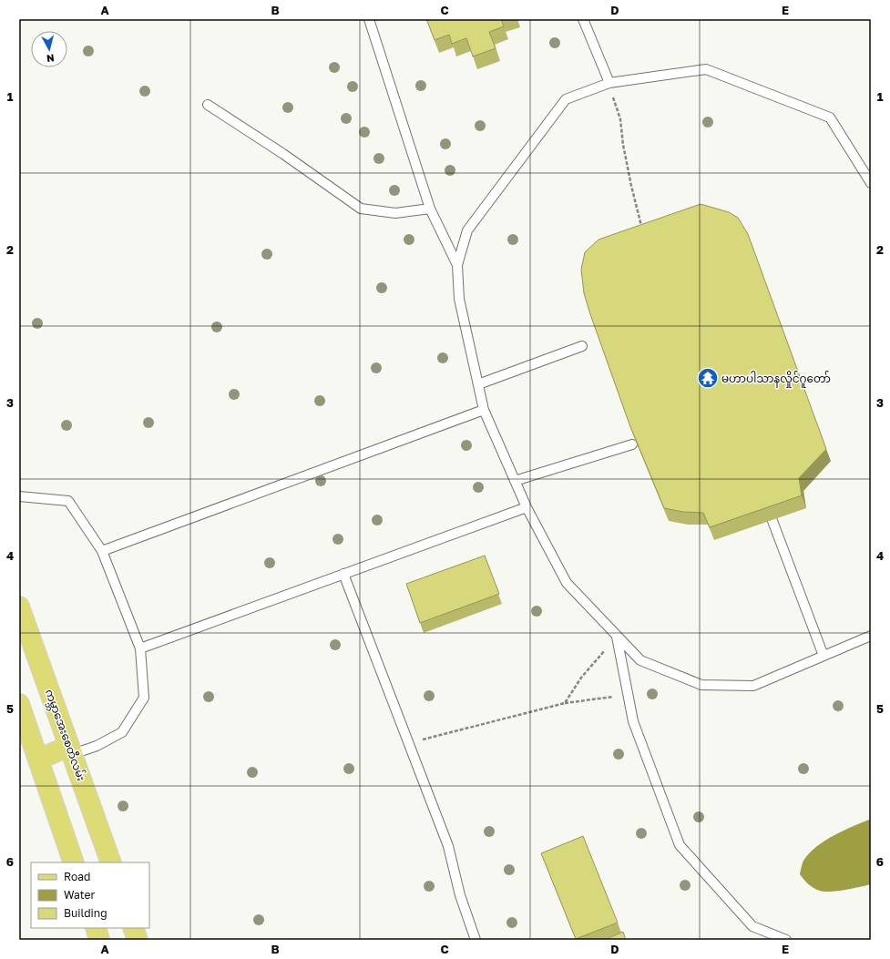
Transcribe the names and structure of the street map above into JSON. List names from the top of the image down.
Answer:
{
  "streets": {
    "main road": ["ကမ္ဘာအေးစေတီလမ်း"]
  },
  "places": {
    "temple": ["မဟာပါသာနလှိုင်ဂူတော်"]
  },
  "legend": ["Road", "Water", "Building"],
  "north": "bottom",
  "grid": {
    "columns": [
      "A",
      "B",
      "C",
      "D",
      "E"
    ],
    "rows": [
      "1",
      "2",
      "3",
      "4",
      "5",
      "6"
    ]
  }
}
